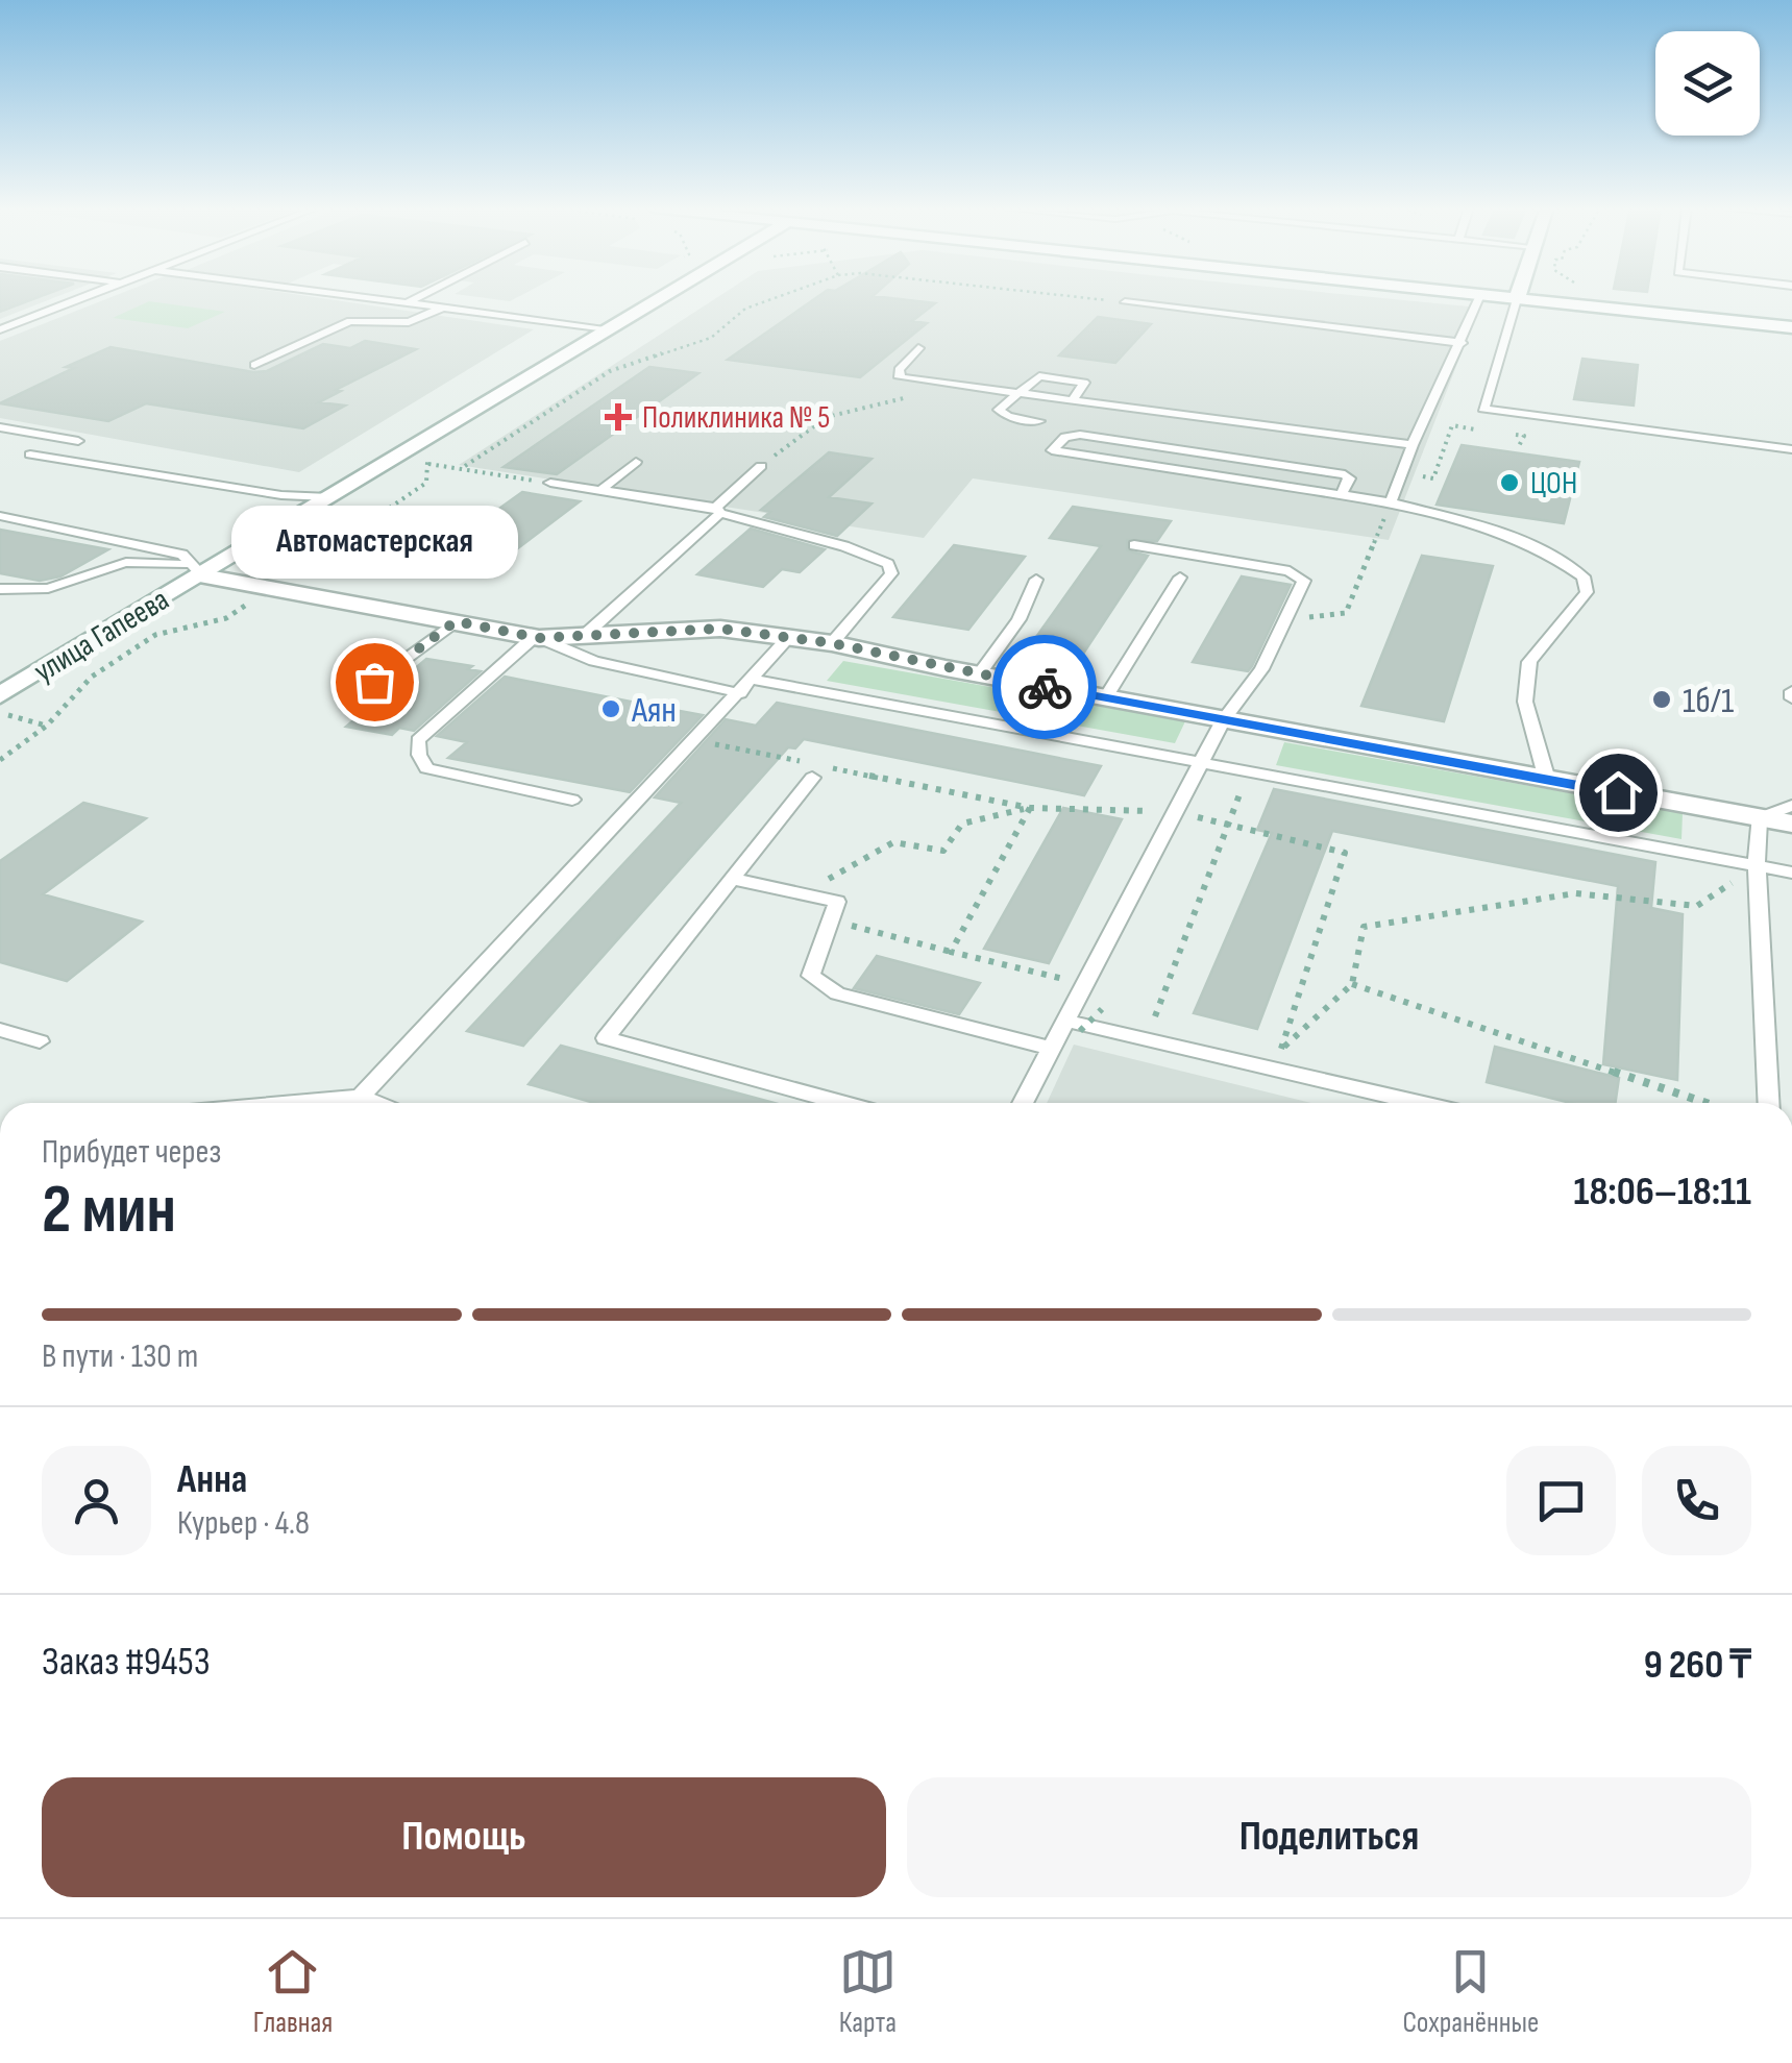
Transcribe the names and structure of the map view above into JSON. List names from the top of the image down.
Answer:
{
  "streets": {
    "main road": ["улица Гапеева"]
  },
  "places": {
    "health": ["Поликлиника № 5"],
    "other": [
      "ЦОН",
      "Автомастерская",
      "1б/1",
      "Аян"
    ]
  },
  "page": {
    "bubble": "Автомастерская",
    "heading": ["2 мин", "Прибудет через", "18:06–18:11"],
    "panel": [
      "Анна",
      "Курьер · 4.8",
      "Заказ #9453",
      "9 260 ₸"
    ],
    "bar": "В пути · 130 m",
    "buttons": ["Помощь", "Поделиться"],
    "tabs": ["Главная", "Карта", "Сохранённые"]
  }
}
